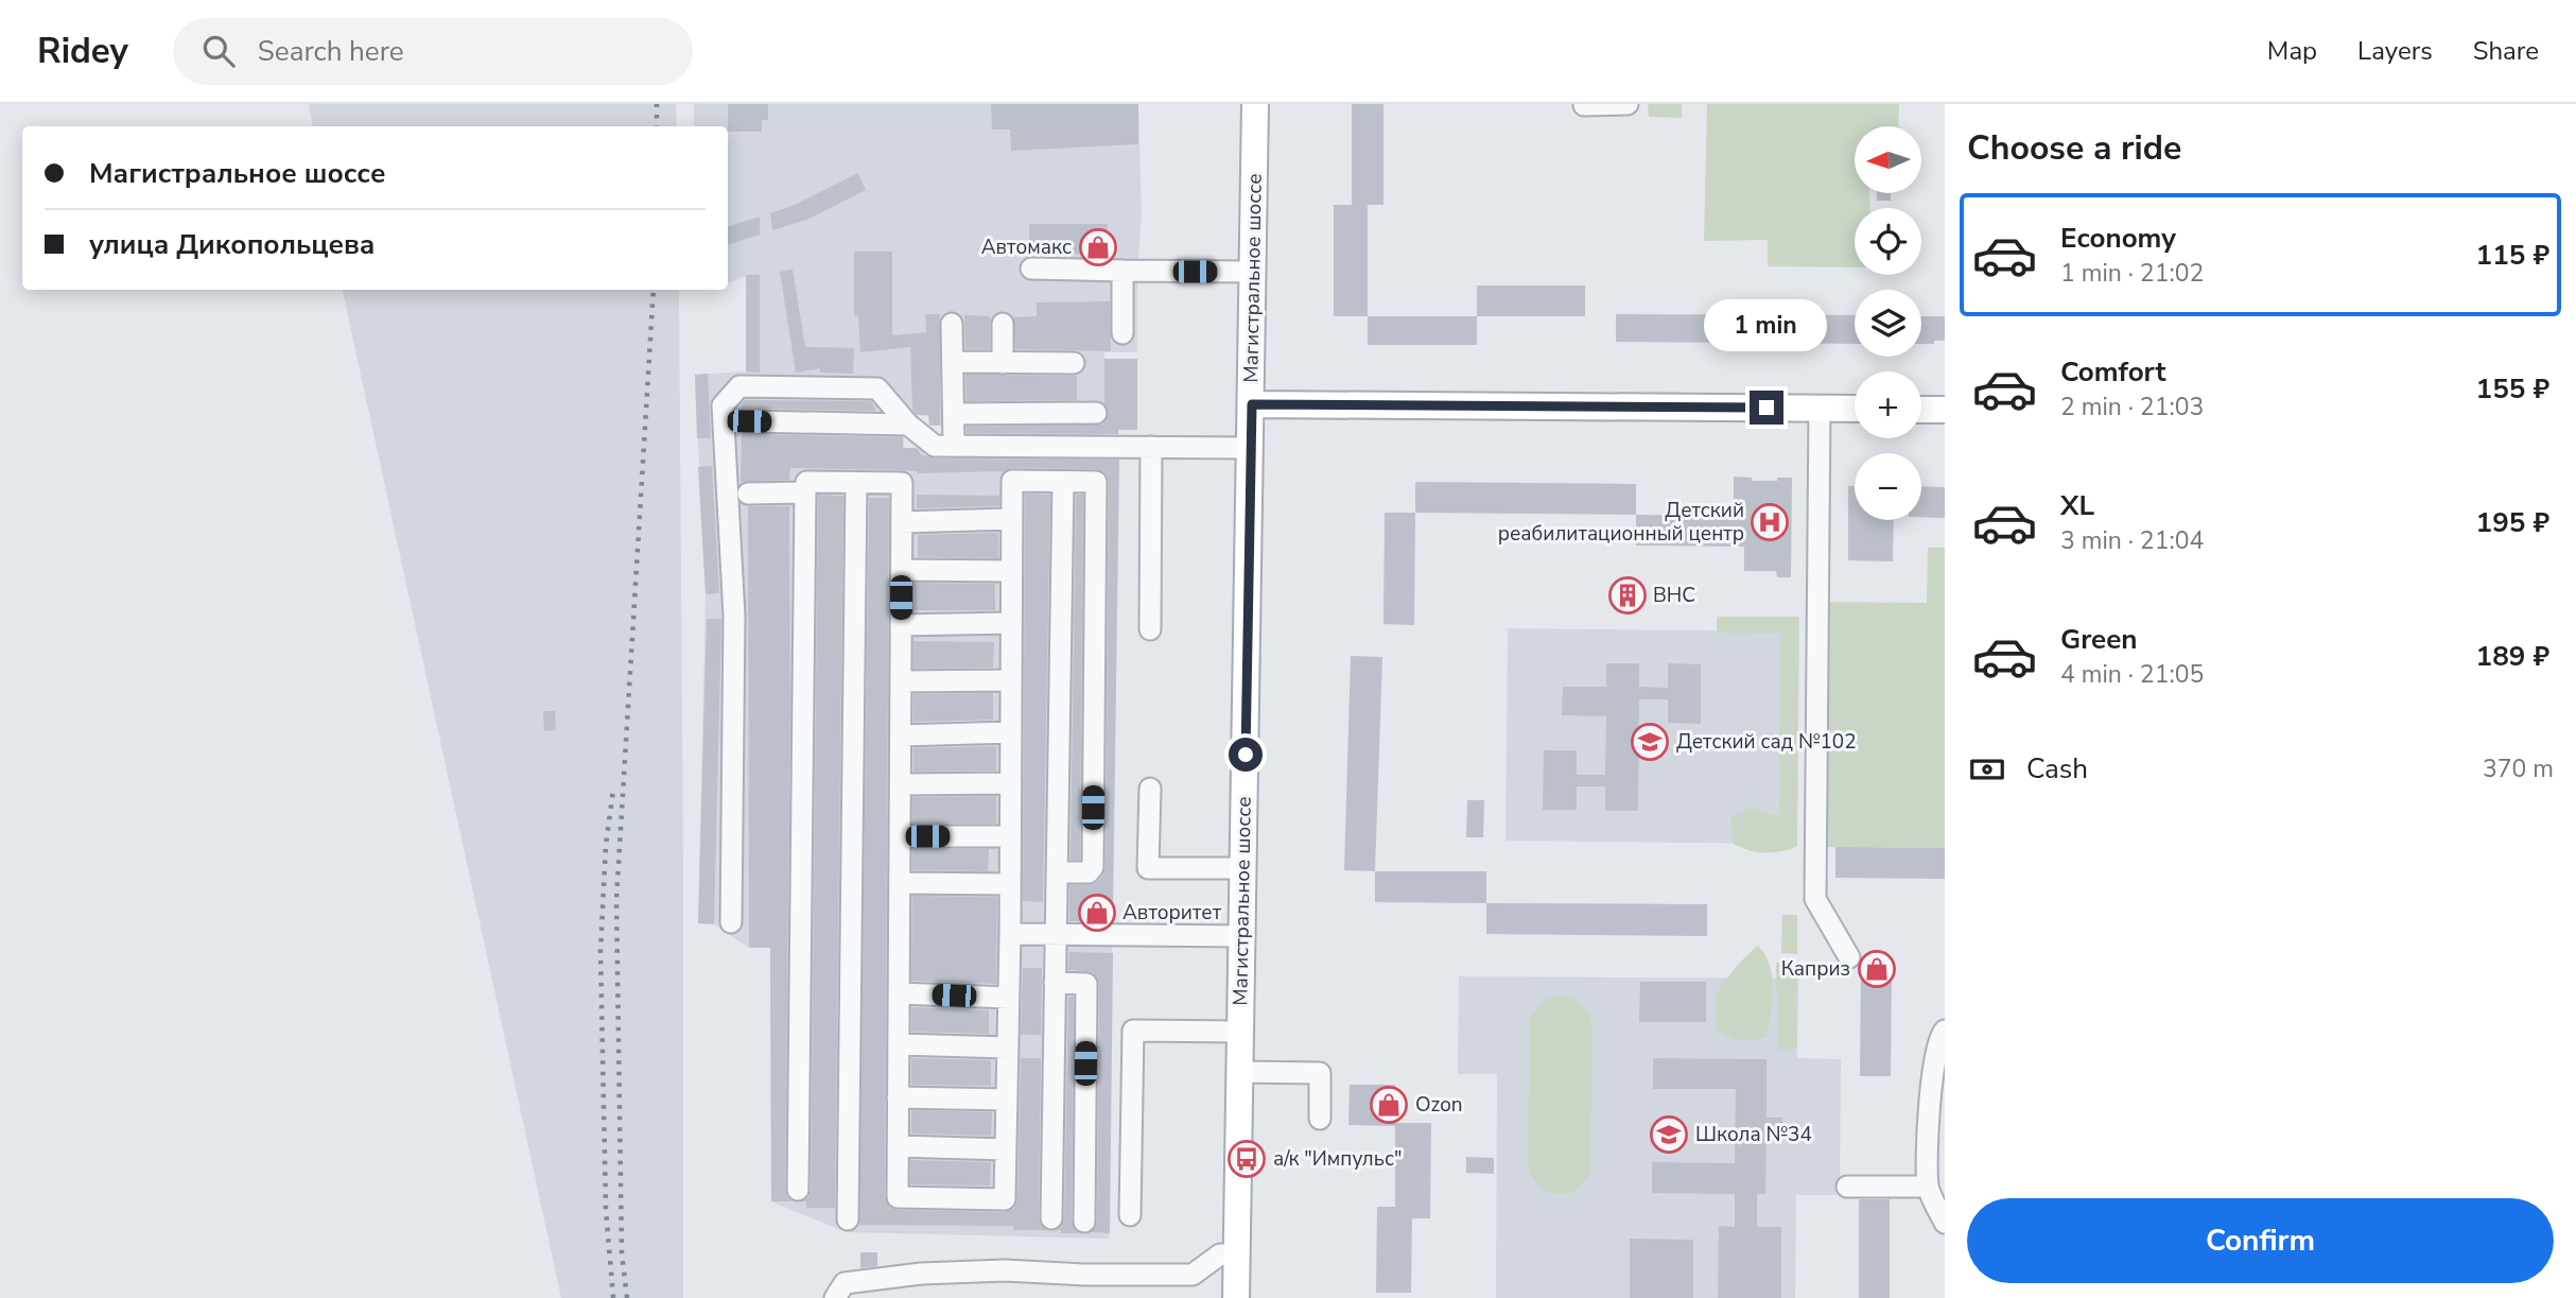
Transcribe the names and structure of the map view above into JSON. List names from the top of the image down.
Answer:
{
  "streets": {
    "main road": ["Магистральное шоссе"]
  },
  "places": {
    "shop": [
      "Автомакс",
      "Авторитет",
      "Каприз",
      "Ozon"
    ],
    "hospital": ["Детский реабилитационный центр"],
    "building": ["ВНС"],
    "school or university": ["Детский сад №102", "Школа №34"],
    "bus stop": ["а/к \"Импульс\""]
  },
  "north": "left",
  "page": {
    "header": "Ridey",
    "search": "Search here",
    "nav": ["Map", "Layers", "Share"],
    "heading": "Choose a ride",
    "map_buttons": ["+", "−"],
    "banner": ["Магистральное шоссе", "улица Дикопольцева"],
    "list": [
      {
        "name": "Economy",
        "note": "1 min · 21:02",
        "value": "115 ₽"
      },
      {
        "name": "Comfort",
        "note": "2 min · 21:03",
        "value": "155 ₽"
      },
      {
        "name": "XL",
        "note": "3 min · 21:04",
        "value": "195 ₽"
      },
      {
        "name": "Green",
        "note": "4 min · 21:05",
        "value": "189 ₽"
      }
    ],
    "bubble": "1 min",
    "pay": ["Cash", "370 m"],
    "buttons": "Confirm"
  }
}
